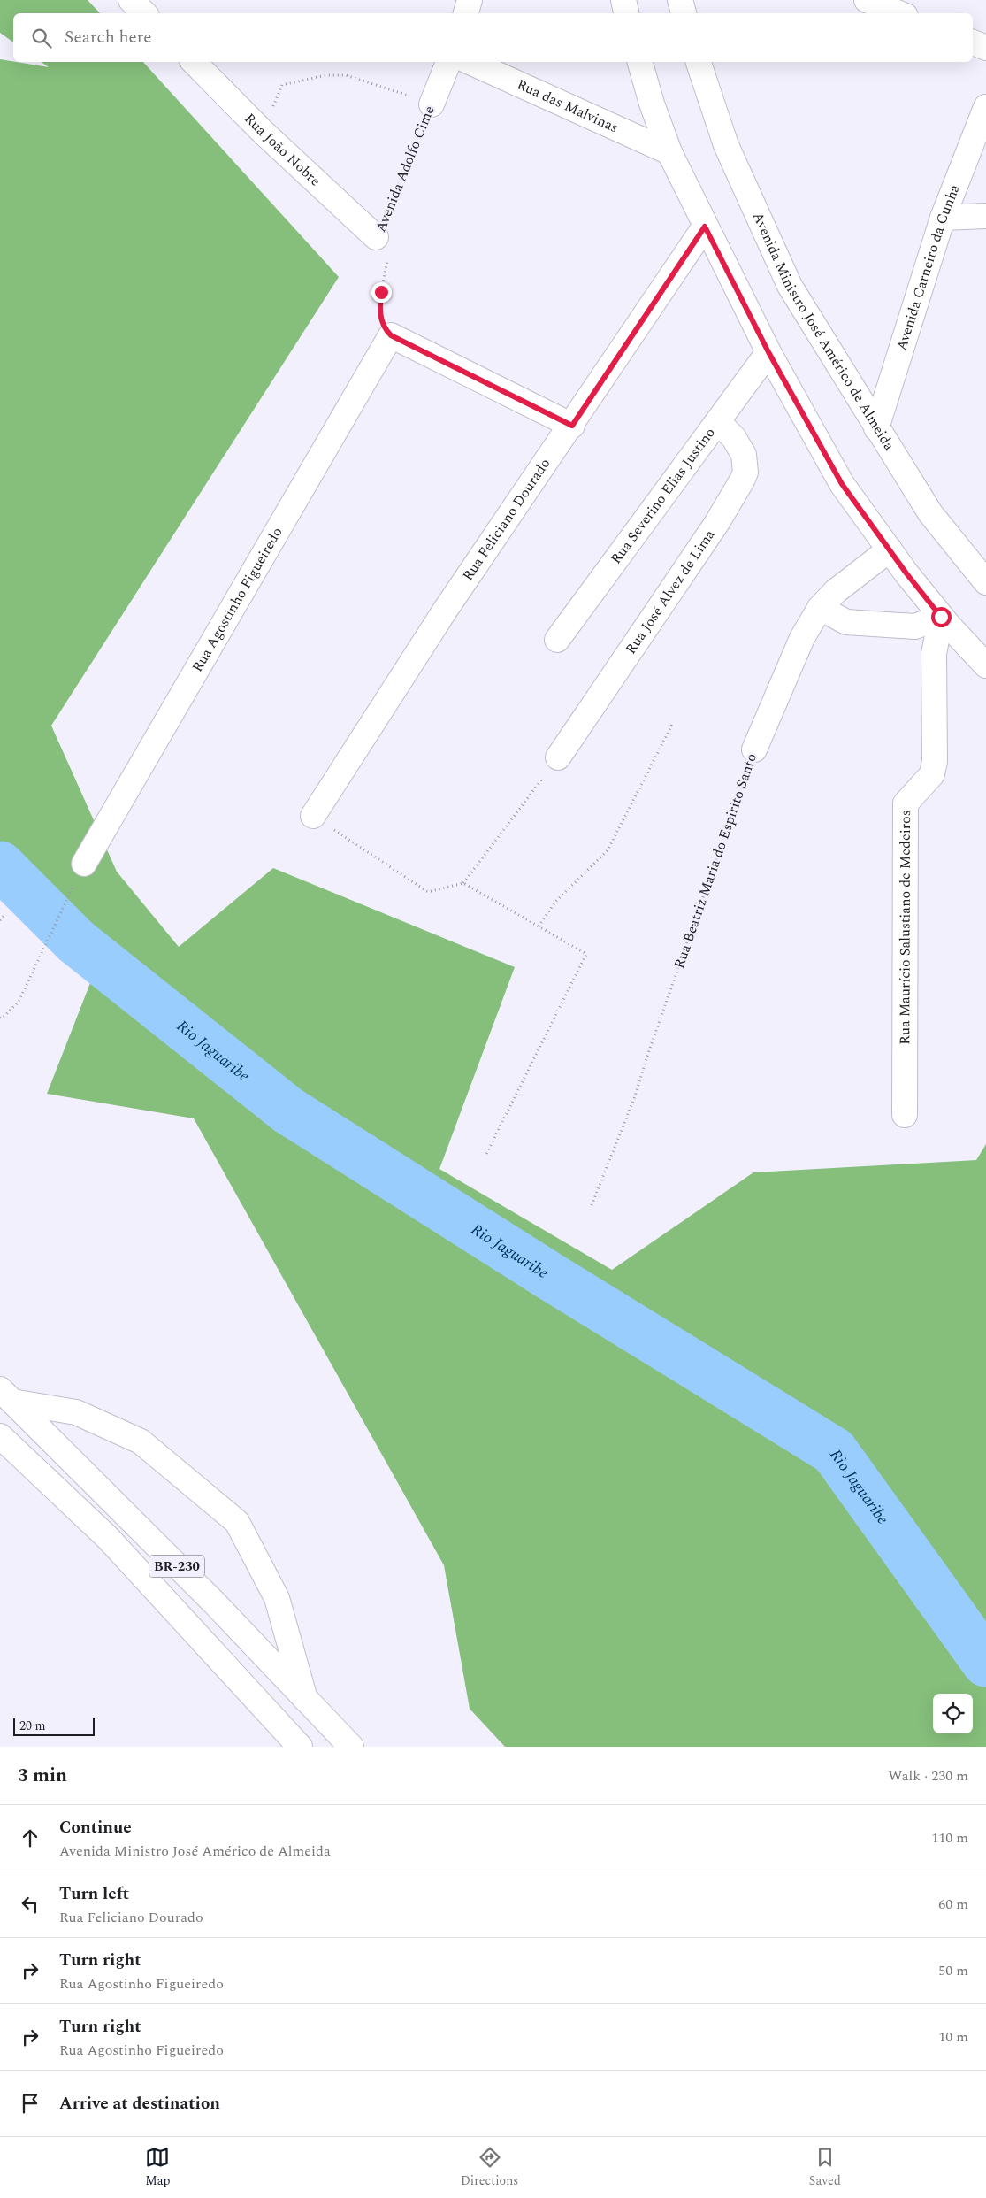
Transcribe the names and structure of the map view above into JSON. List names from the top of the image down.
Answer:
{
  "streets": {
    "main road": [
      "Rua das Malvinas",
      "Rua João Nobre",
      "Avenida Adolfo Cime",
      "Avenida Carneiro da Cunha",
      "Avenida Ministro José Américo de Almeida",
      "Rua Severino Elias Justino",
      "Rua Feliciano Dourado",
      "Rua José Alvez de Lima",
      "Rua Agostinho Figueiredo",
      "Rua Beatriz Maria do Espirito Santo",
      "Rua Maurício Salustiano de Medeiros",
      "BR-230"
    ]
  },
  "crossings": [
    ["Rua João Nobre", "Avenida Adolfo Cime"],
    ["Avenida Adolfo Cime", "Rua Agostinho Figueiredo"],
    ["Avenida Carneiro da Cunha", "Avenida Ministro José Américo de Almeida"],
    ["Rua Severino Elias Justino", "Rua José Alvez de Lima"]
  ],
  "water": ["Rio Jaguaribe"],
  "scale_bar": "20 m",
  "page": {
    "search": "Search here",
    "scale": "20 m",
    "heading": ["3 min", "Walk · 230 m"],
    "list": [
      ["Continue", "Avenida Ministro José Américo de Almeida", "110 m"],
      ["Turn left", "Rua Feliciano Dourado", "60 m"],
      ["Turn right", "Rua Agostinho Figueiredo", "50 m"],
      ["Turn right", "Rua Agostinho Figueiredo", "10 m"],
      "Arrive at destination"
    ],
    "nav": ["Map", "Directions", "Saved"]
  }
}
